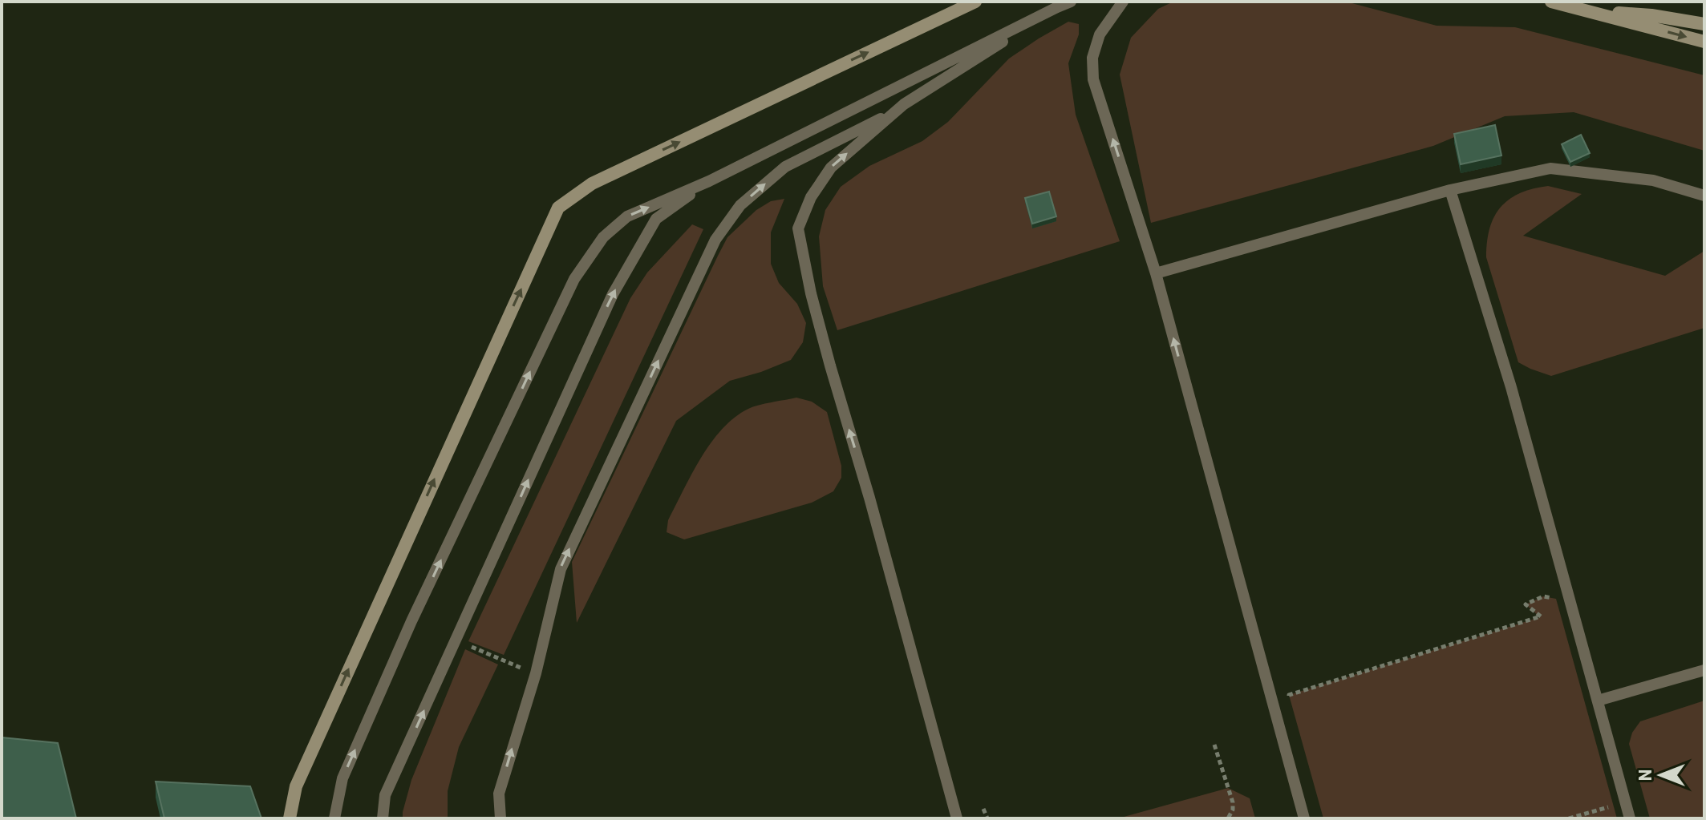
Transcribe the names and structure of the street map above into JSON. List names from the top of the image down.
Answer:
{
  "north": "left"
}
